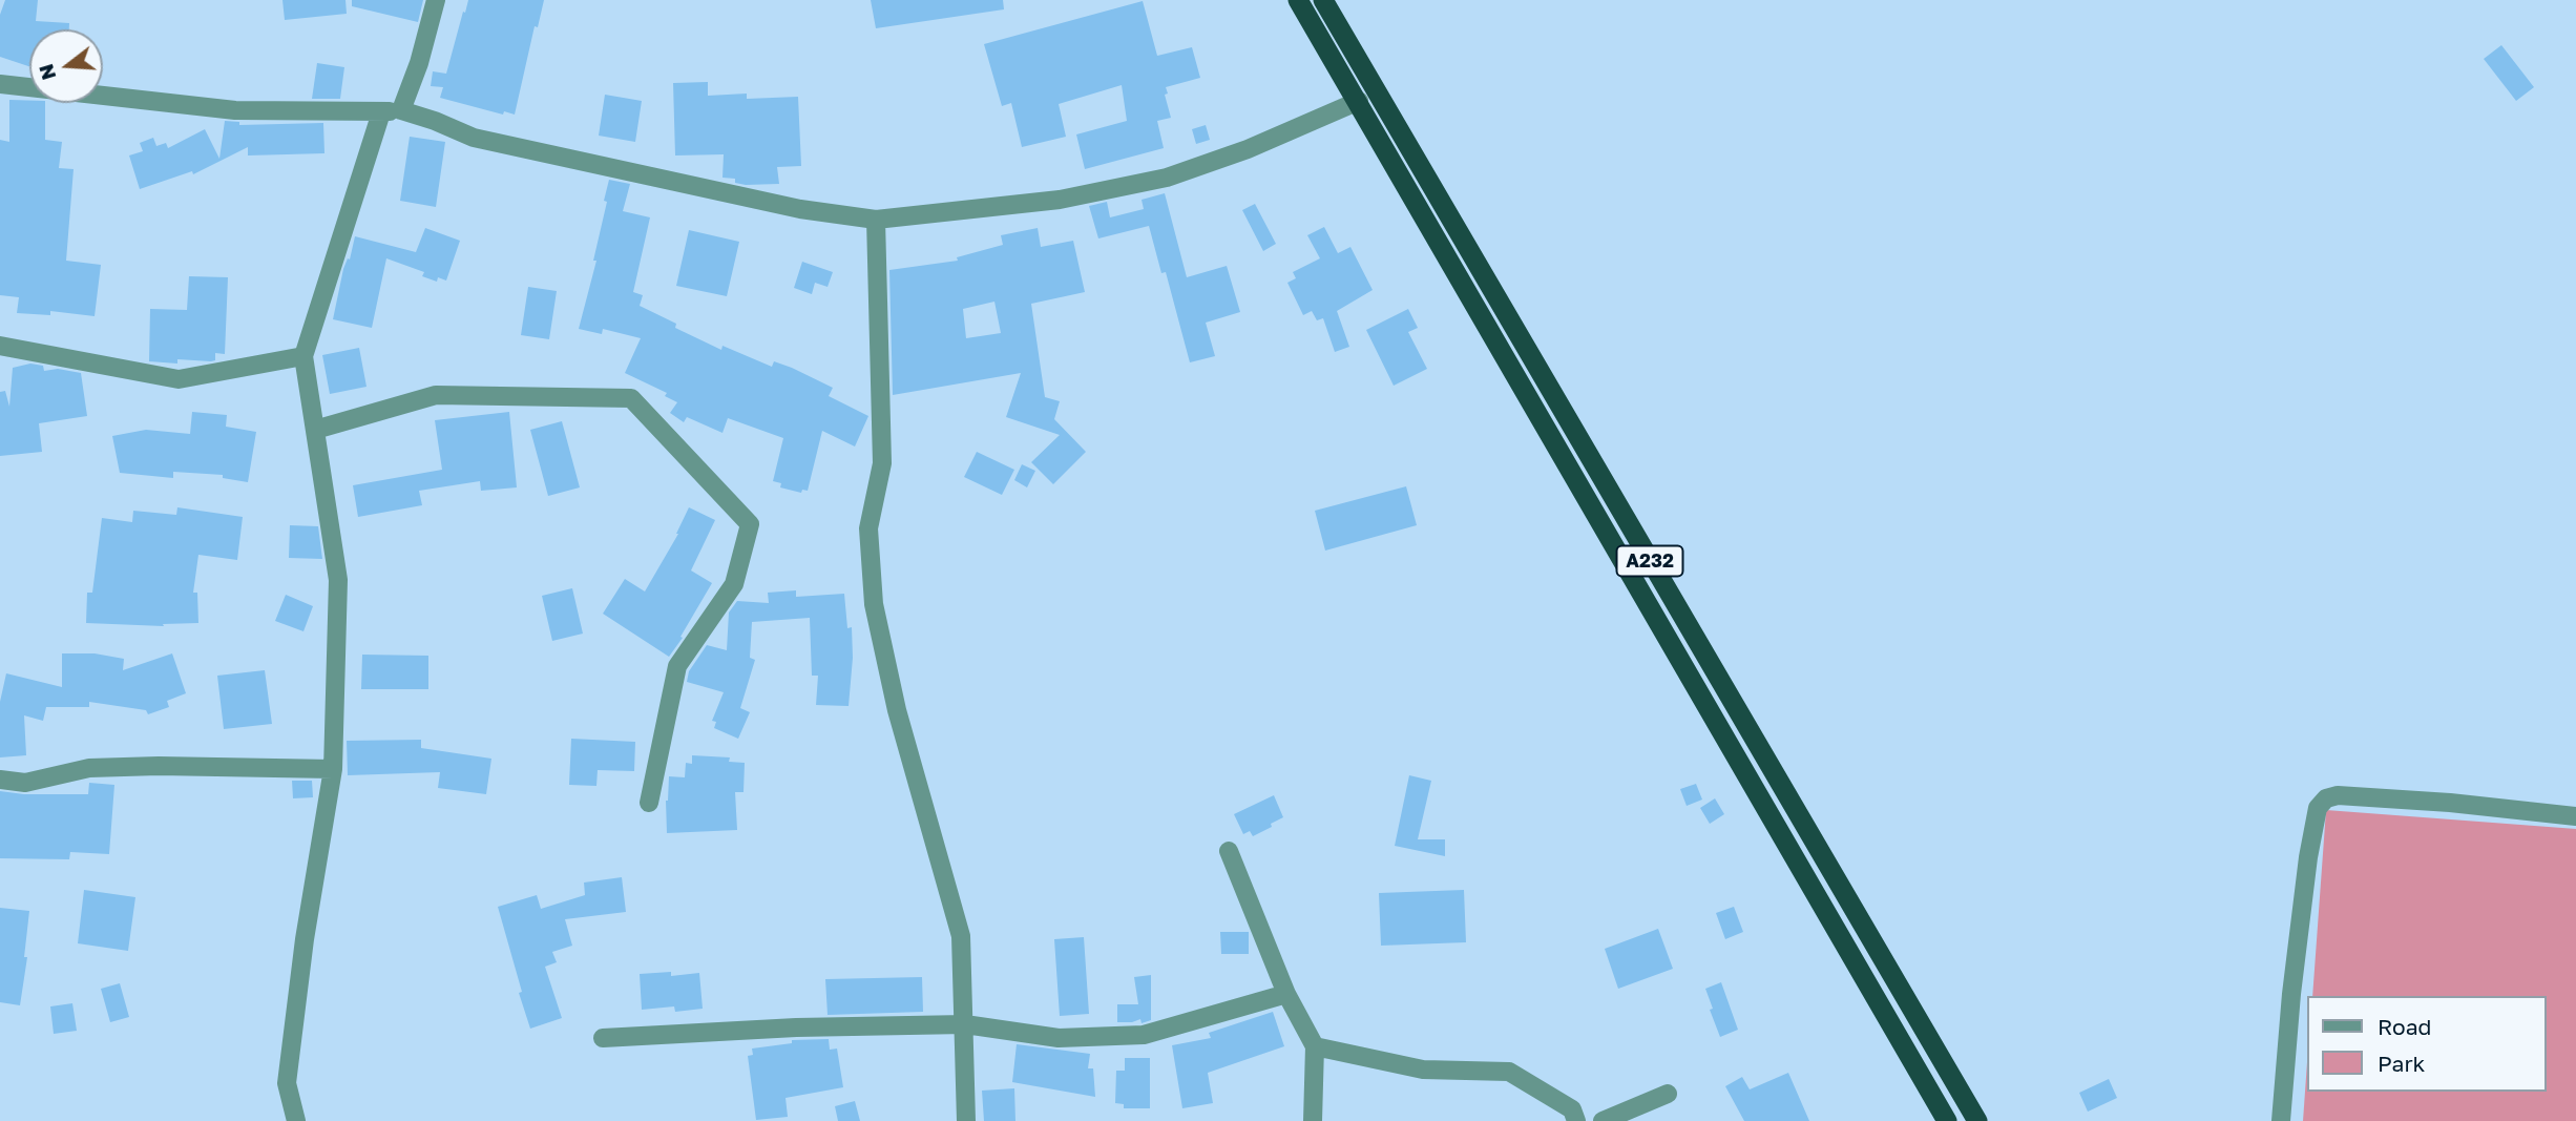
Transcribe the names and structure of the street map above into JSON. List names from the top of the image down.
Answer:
{
  "streets": {
    "highway": ["A232"]
  },
  "legend": ["Road", "Park"],
  "north": "left"
}
